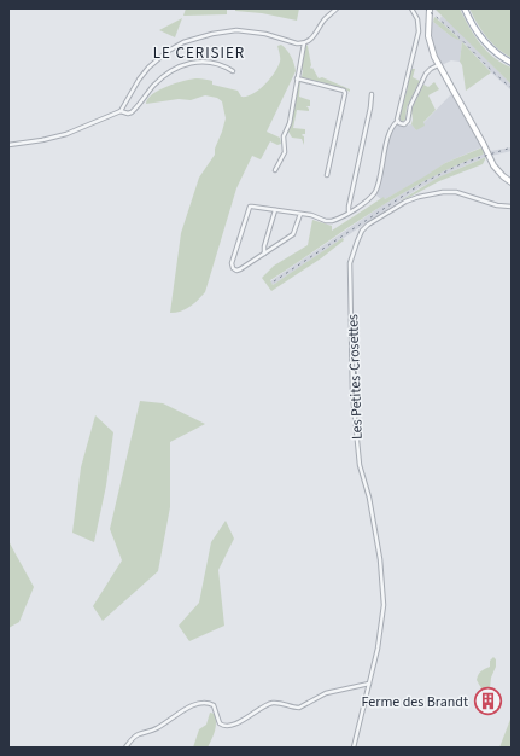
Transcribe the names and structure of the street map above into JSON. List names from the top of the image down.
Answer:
{
  "streets": {
    "street": ["Les Petites-Crosettes"]
  },
  "districts": ["LE CERISIER"],
  "places": {
    "building": ["Ferme des Brandt"]
  }
}
